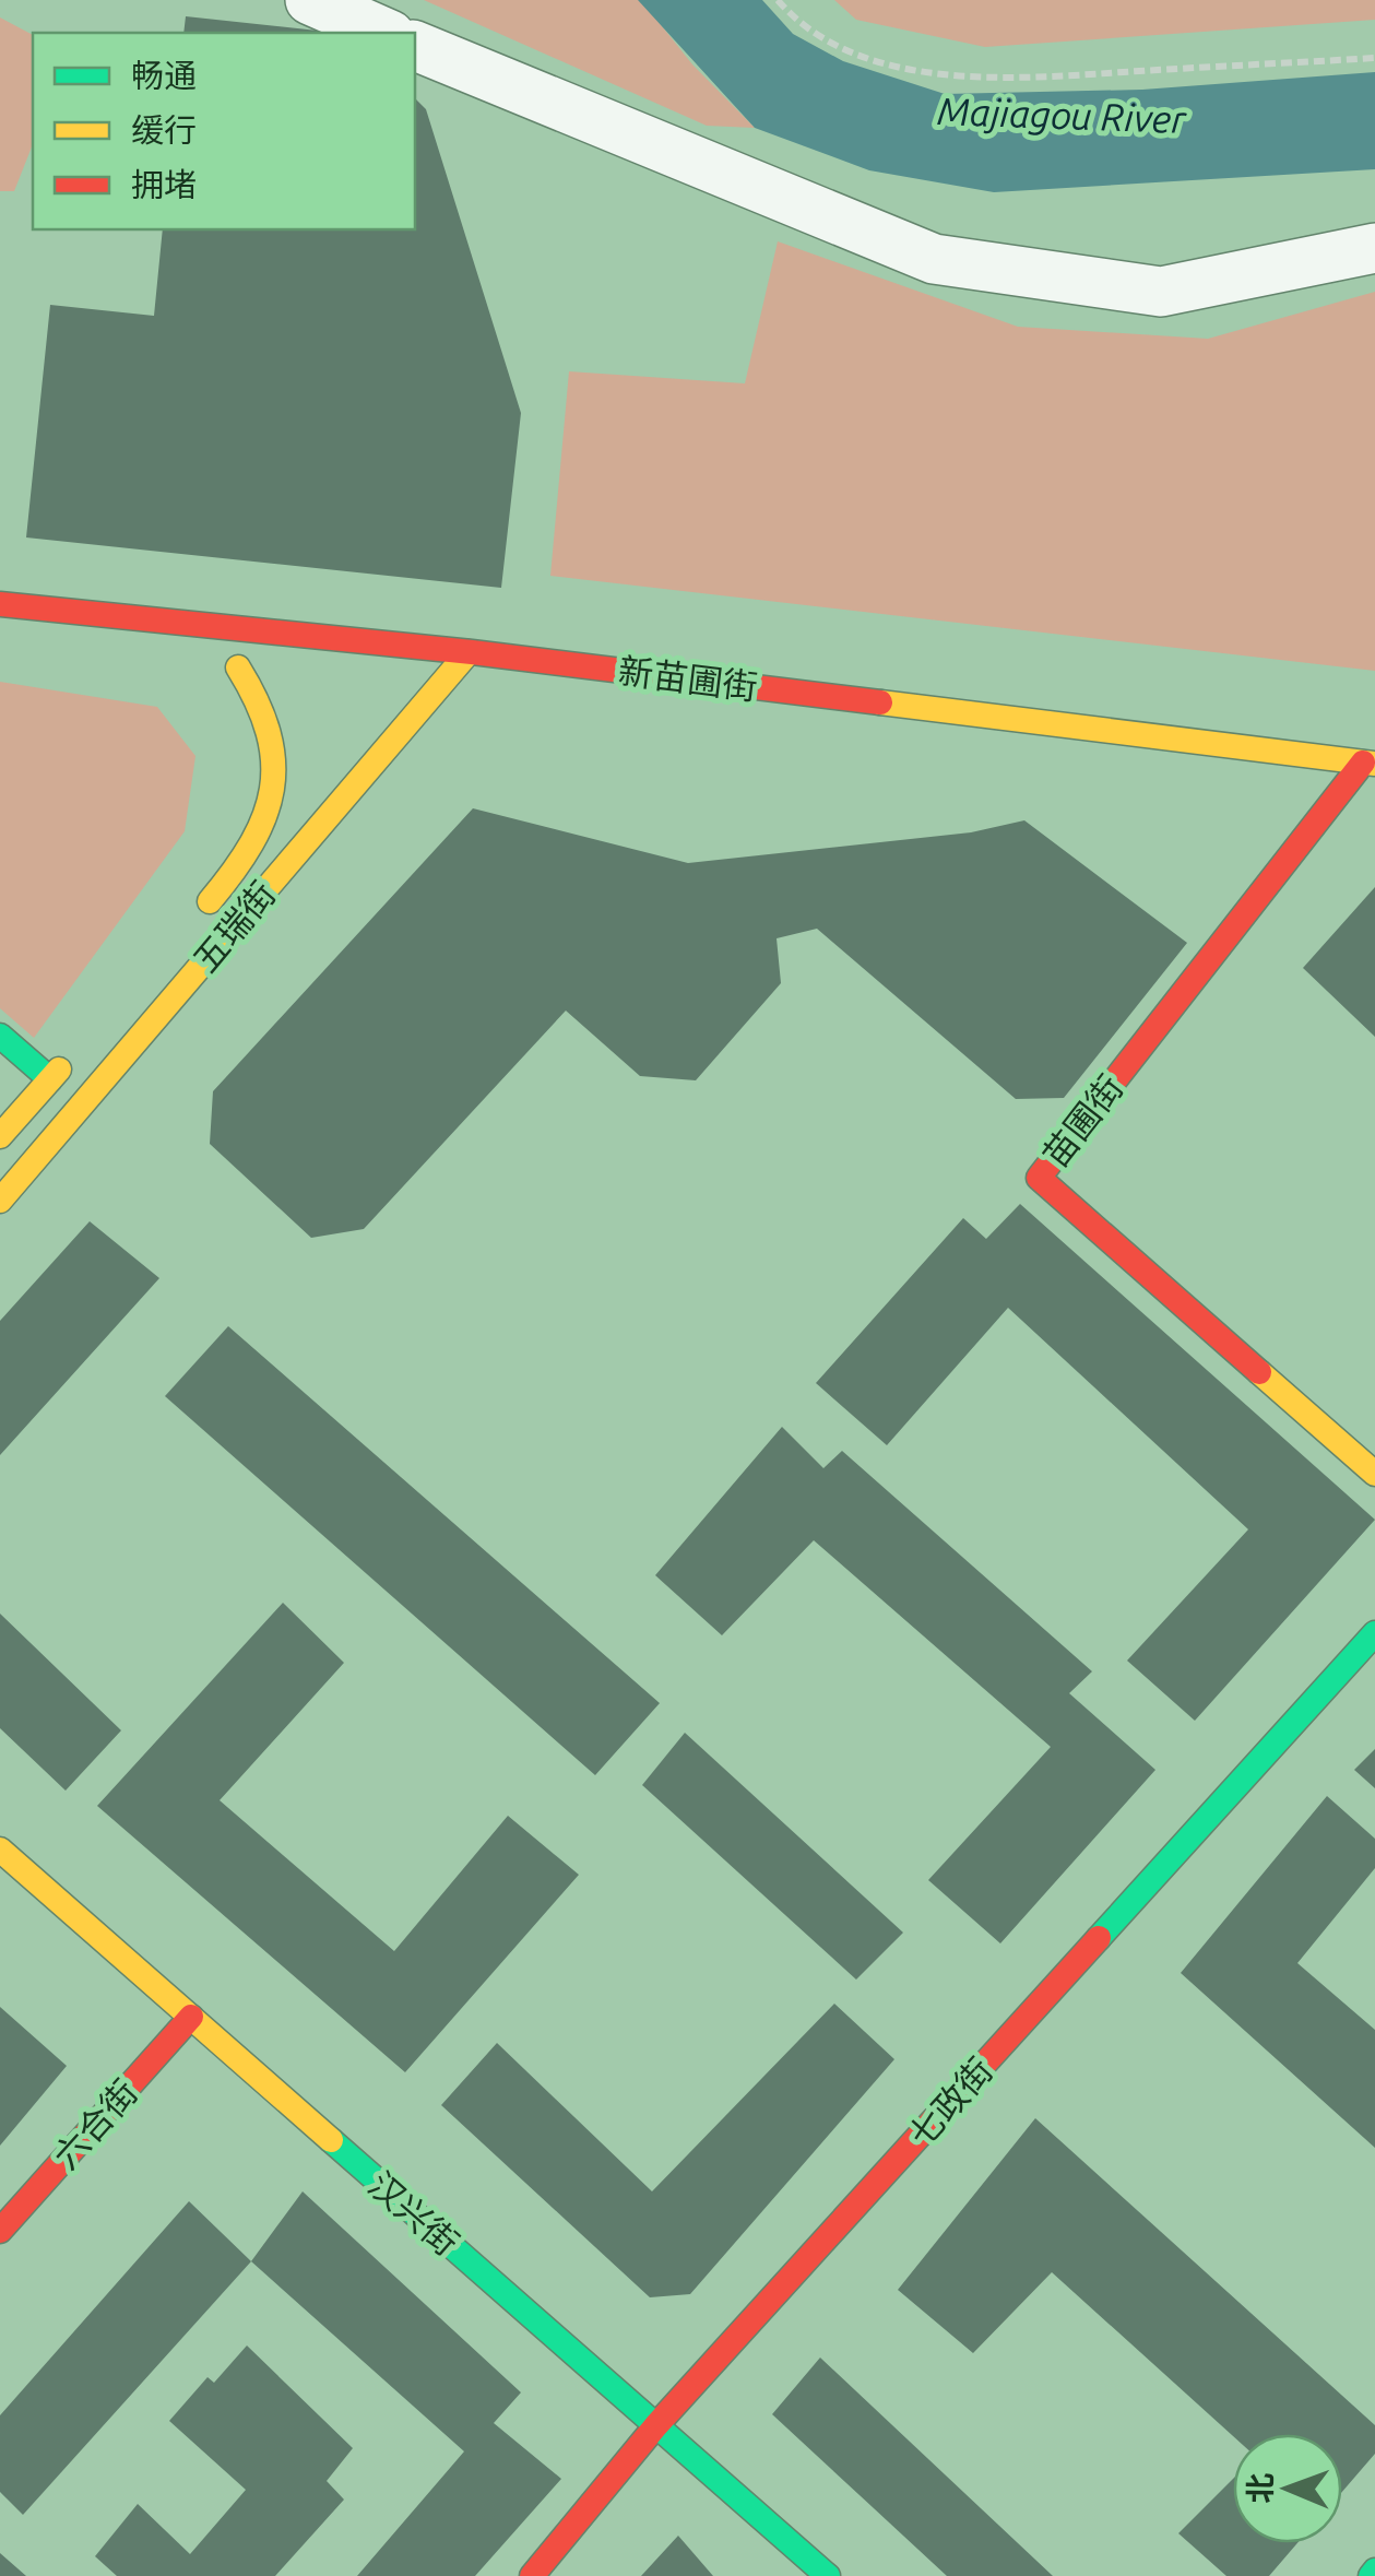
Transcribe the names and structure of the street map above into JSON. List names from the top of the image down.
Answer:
{
  "streets": {
    "street": [
      "新苗圃街",
      "五瑞街",
      "苗圃街",
      "七政街",
      "六合街",
      "汉兴街"
    ]
  },
  "crossings": [
    ["新苗圃街", "五瑞街"],
    ["新苗圃街", "苗圃街"],
    ["七政街", "汉兴街"],
    ["六合街", "汉兴街"]
  ],
  "water": ["Majiagou River"],
  "legend": ["畅通", "缓行", "拥堵"],
  "north": "left"
}
